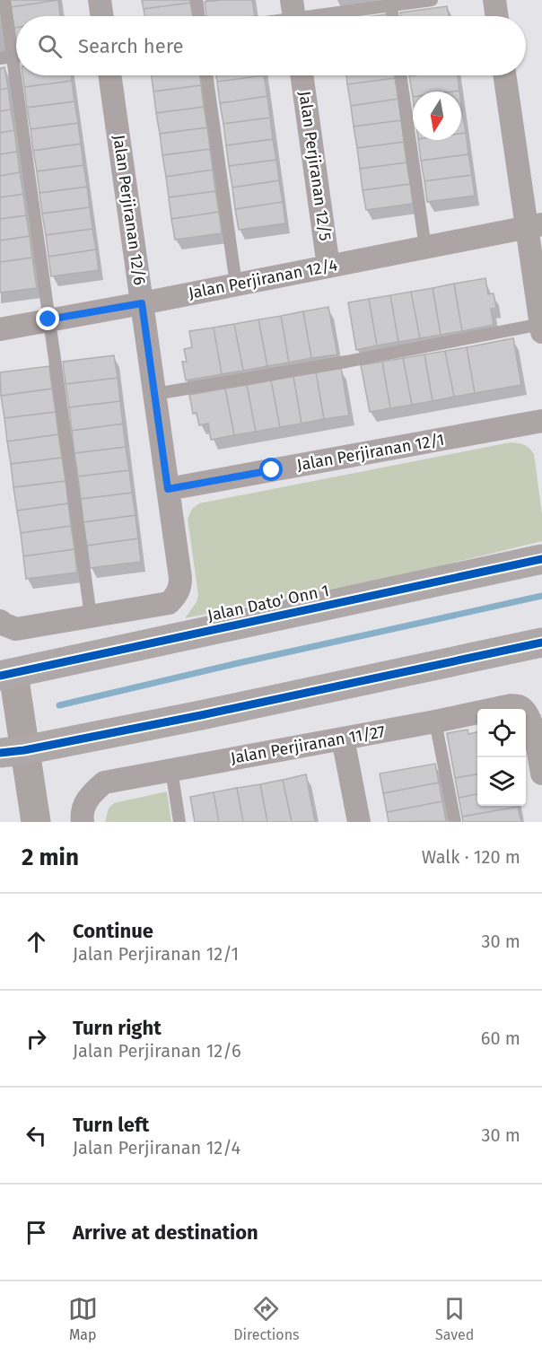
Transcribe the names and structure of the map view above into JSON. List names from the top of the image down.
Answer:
{
  "streets": {
    "main road": ["Jalan Dato' Onn 1"],
    "street": [
      "Jalan Perjiranan 12/5",
      "Jalan Perjiranan 12/6",
      "Jalan Perjiranan 12/4",
      "Jalan Perjiranan 12/1",
      "Jalan Perjiranan 11/27"
    ]
  },
  "crossings": [
    ["Jalan Perjiranan 12/5", "Jalan Perjiranan 12/4"],
    ["Jalan Perjiranan 12/6", "Jalan Perjiranan 12/4"],
    ["Jalan Perjiranan 12/6", "Jalan Perjiranan 12/1"]
  ],
  "north": "bottom",
  "page": {
    "search": "Search here",
    "heading": ["2 min", "Walk · 120 m"],
    "list": [
      ["Continue", "Jalan Perjiranan 12/1", "30 m"],
      ["Turn right", "Jalan Perjiranan 12/6", "60 m"],
      ["Turn left", "Jalan Perjiranan 12/4", "30 m"],
      "Arrive at destination"
    ],
    "nav": ["Map", "Directions", "Saved"]
  }
}
